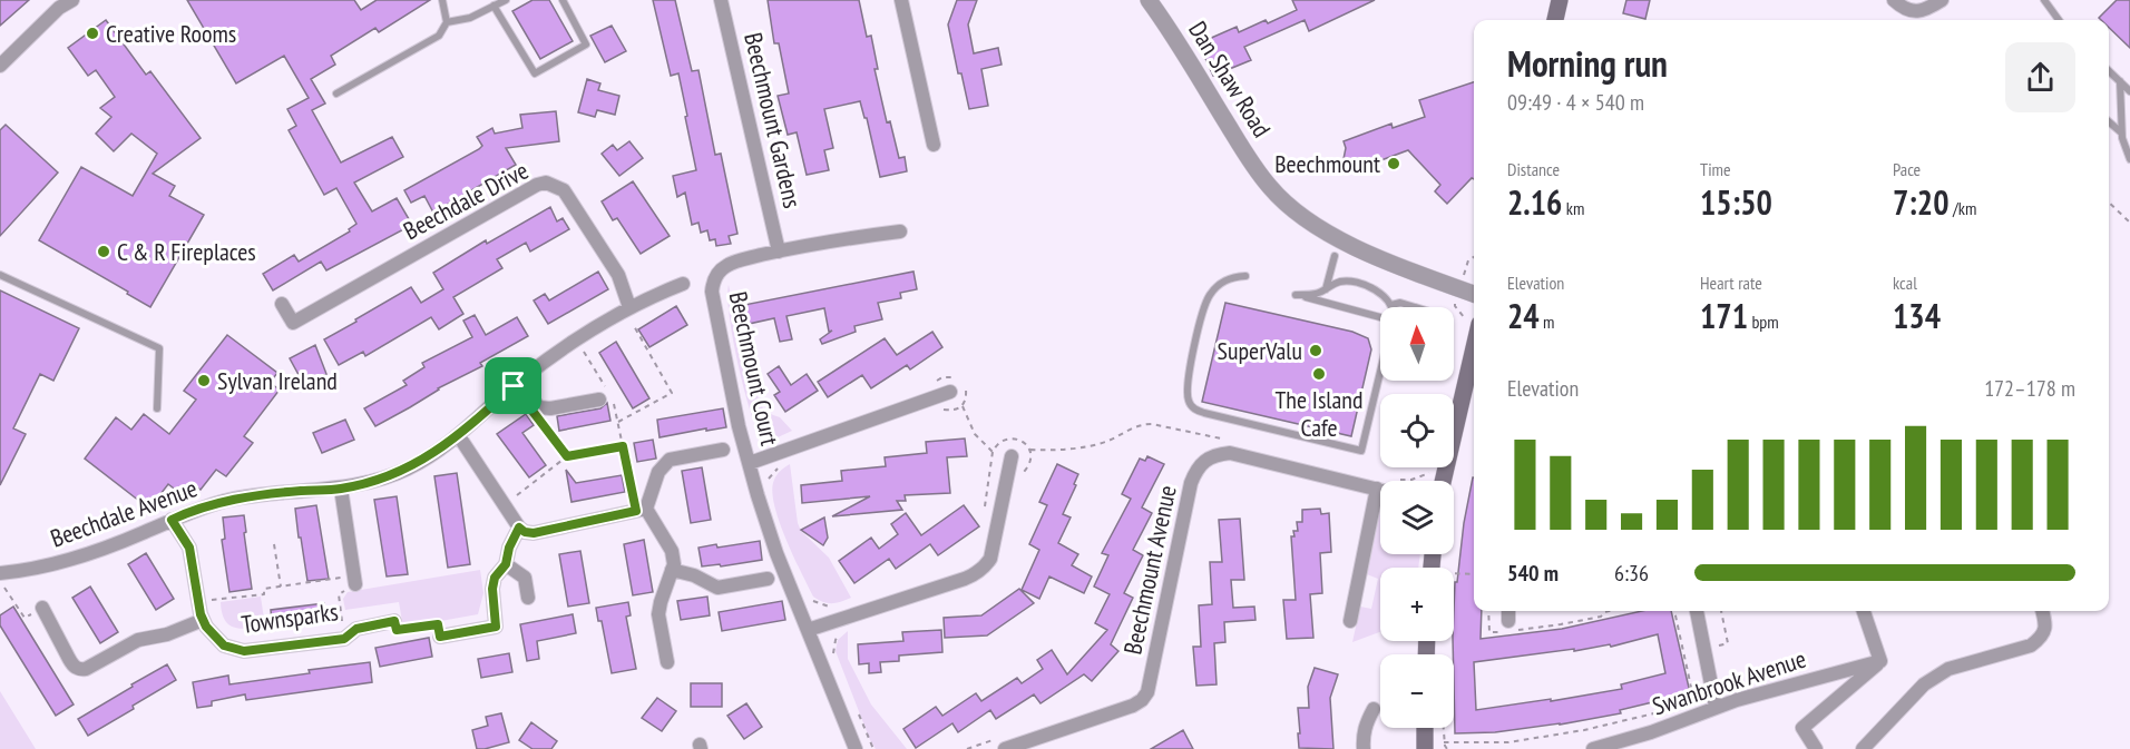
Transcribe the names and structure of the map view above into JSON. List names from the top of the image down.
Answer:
{
  "streets": {
    "street": [
      "Dan Shaw Road",
      "Beechmount Gardens",
      "Beechdale Drive",
      "Beechmount Court",
      "Beechdale Avenue",
      "Beechmount Avenue",
      "Townsparks",
      "Swanbrook Avenue"
    ]
  },
  "crossings": [
    ["Beechmount Gardens", "Beechmount Court"],
    ["Beechdale Drive", "Beechdale Avenue"],
    ["Beechdale Avenue", "Townsparks"]
  ],
  "places": [
    "Creative Rooms",
    "Beechmount",
    "C & R Fireplaces",
    "SuperValu",
    "The Island Cafe",
    "Sylvan Ireland"
  ],
  "north": "top",
  "page": {
    "heading": ["Morning run", "09:49 · 4 × 540 m"],
    "stats": [
      ["Distance", "2.16 km"],
      ["Time", "15:50"],
      ["Pace", "7:20 /km"],
      ["Elevation", "24 m"],
      ["Heart rate", "171 bpm"],
      ["kcal", "134"]
    ],
    "map_buttons": ["+", "−"],
    "chart": ["Elevation", "172–178 m"],
    "list": [
      {
        "name": "540 m",
        "note": "6:36"
      }
    ]
  }
}
